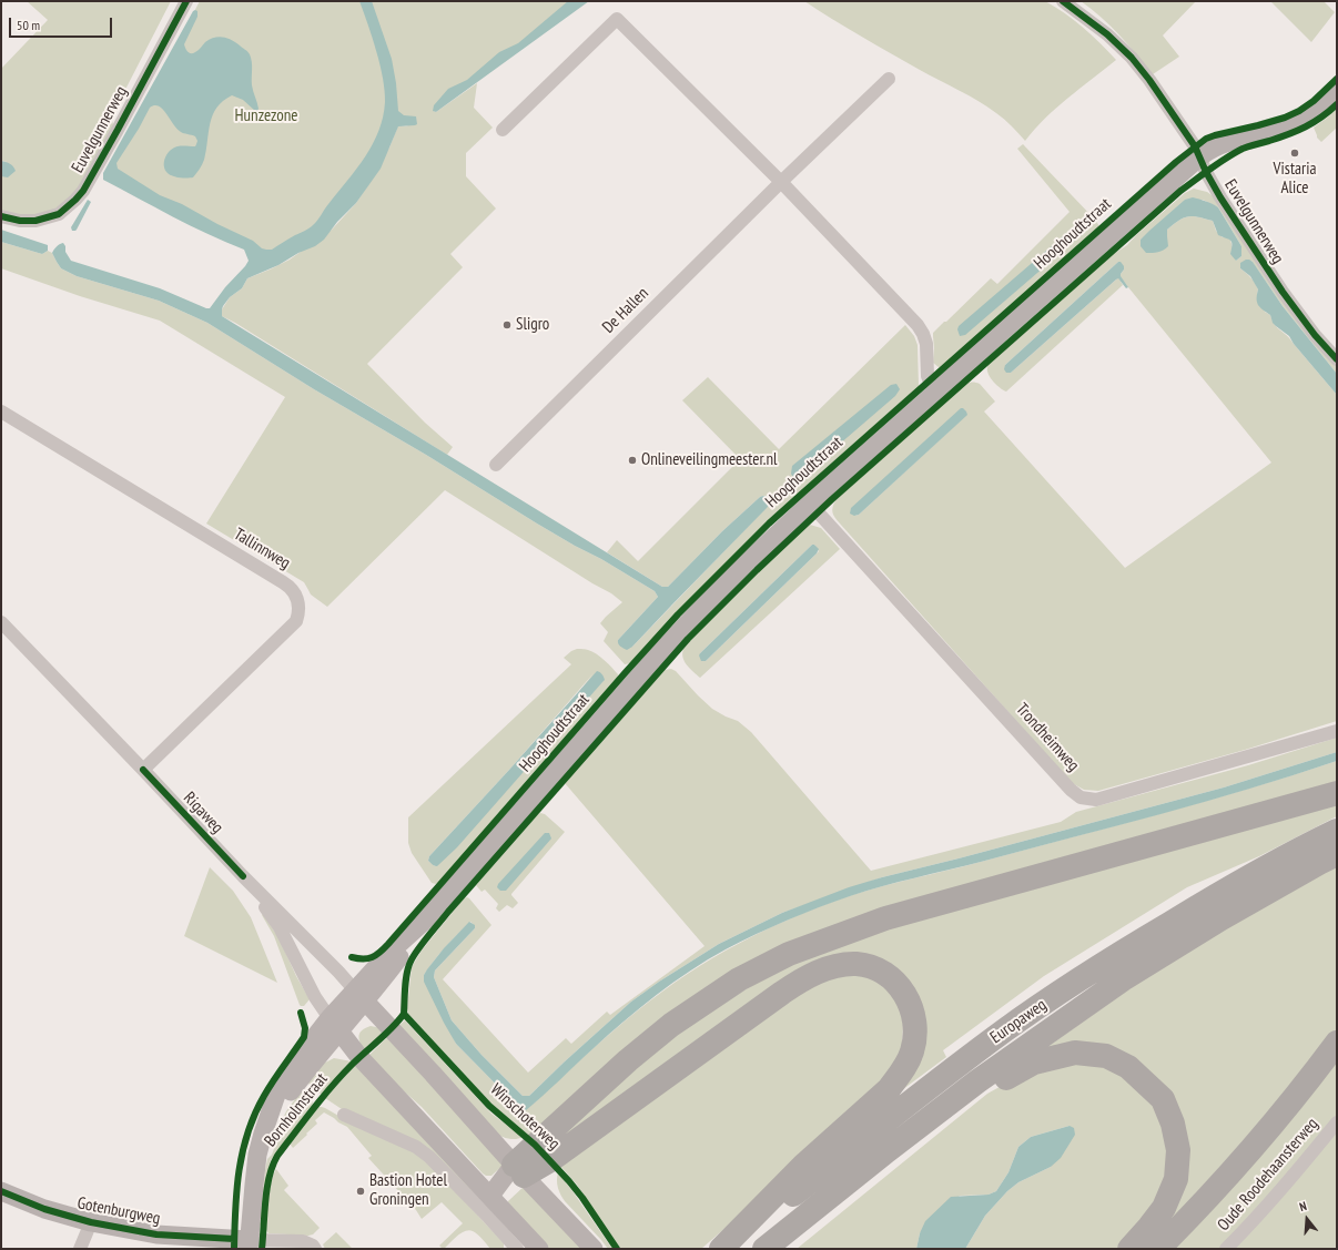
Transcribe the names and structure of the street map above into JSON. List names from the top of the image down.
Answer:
{
  "streets": {
    "highway": ["Europaweg"],
    "street": [
      "Euvelgunnerweg",
      "Hooghoudtstraat",
      "De Hallen",
      "Tallinnweg",
      "Trondheimweg",
      "Rigaweg",
      "Bornholmstraat",
      "Oude Roodehaansterweg",
      "Gotenburgweg"
    ],
    "cycle path": ["Winschoterweg"]
  },
  "crossings": [
    ["Euvelgunnerweg", "Hooghoudtstraat"],
    ["Hooghoudtstraat", "Trondheimweg"],
    ["Hooghoudtstraat", "Rigaweg"],
    ["Hooghoudtstraat", "Bornholmstraat"],
    ["Tallinnweg", "Rigaweg"],
    ["Rigaweg", "Bornholmstraat"],
    ["Bornholmstraat", "Gotenburgweg"]
  ],
  "parks": ["Hunzezone"],
  "places": [
    "Vistaria Alice",
    "Sligro",
    "Onlineveilingmeester.nl",
    "Bastion Hotel Groningen"
  ],
  "scale_bar": "50 m",
  "north": "top"
}
